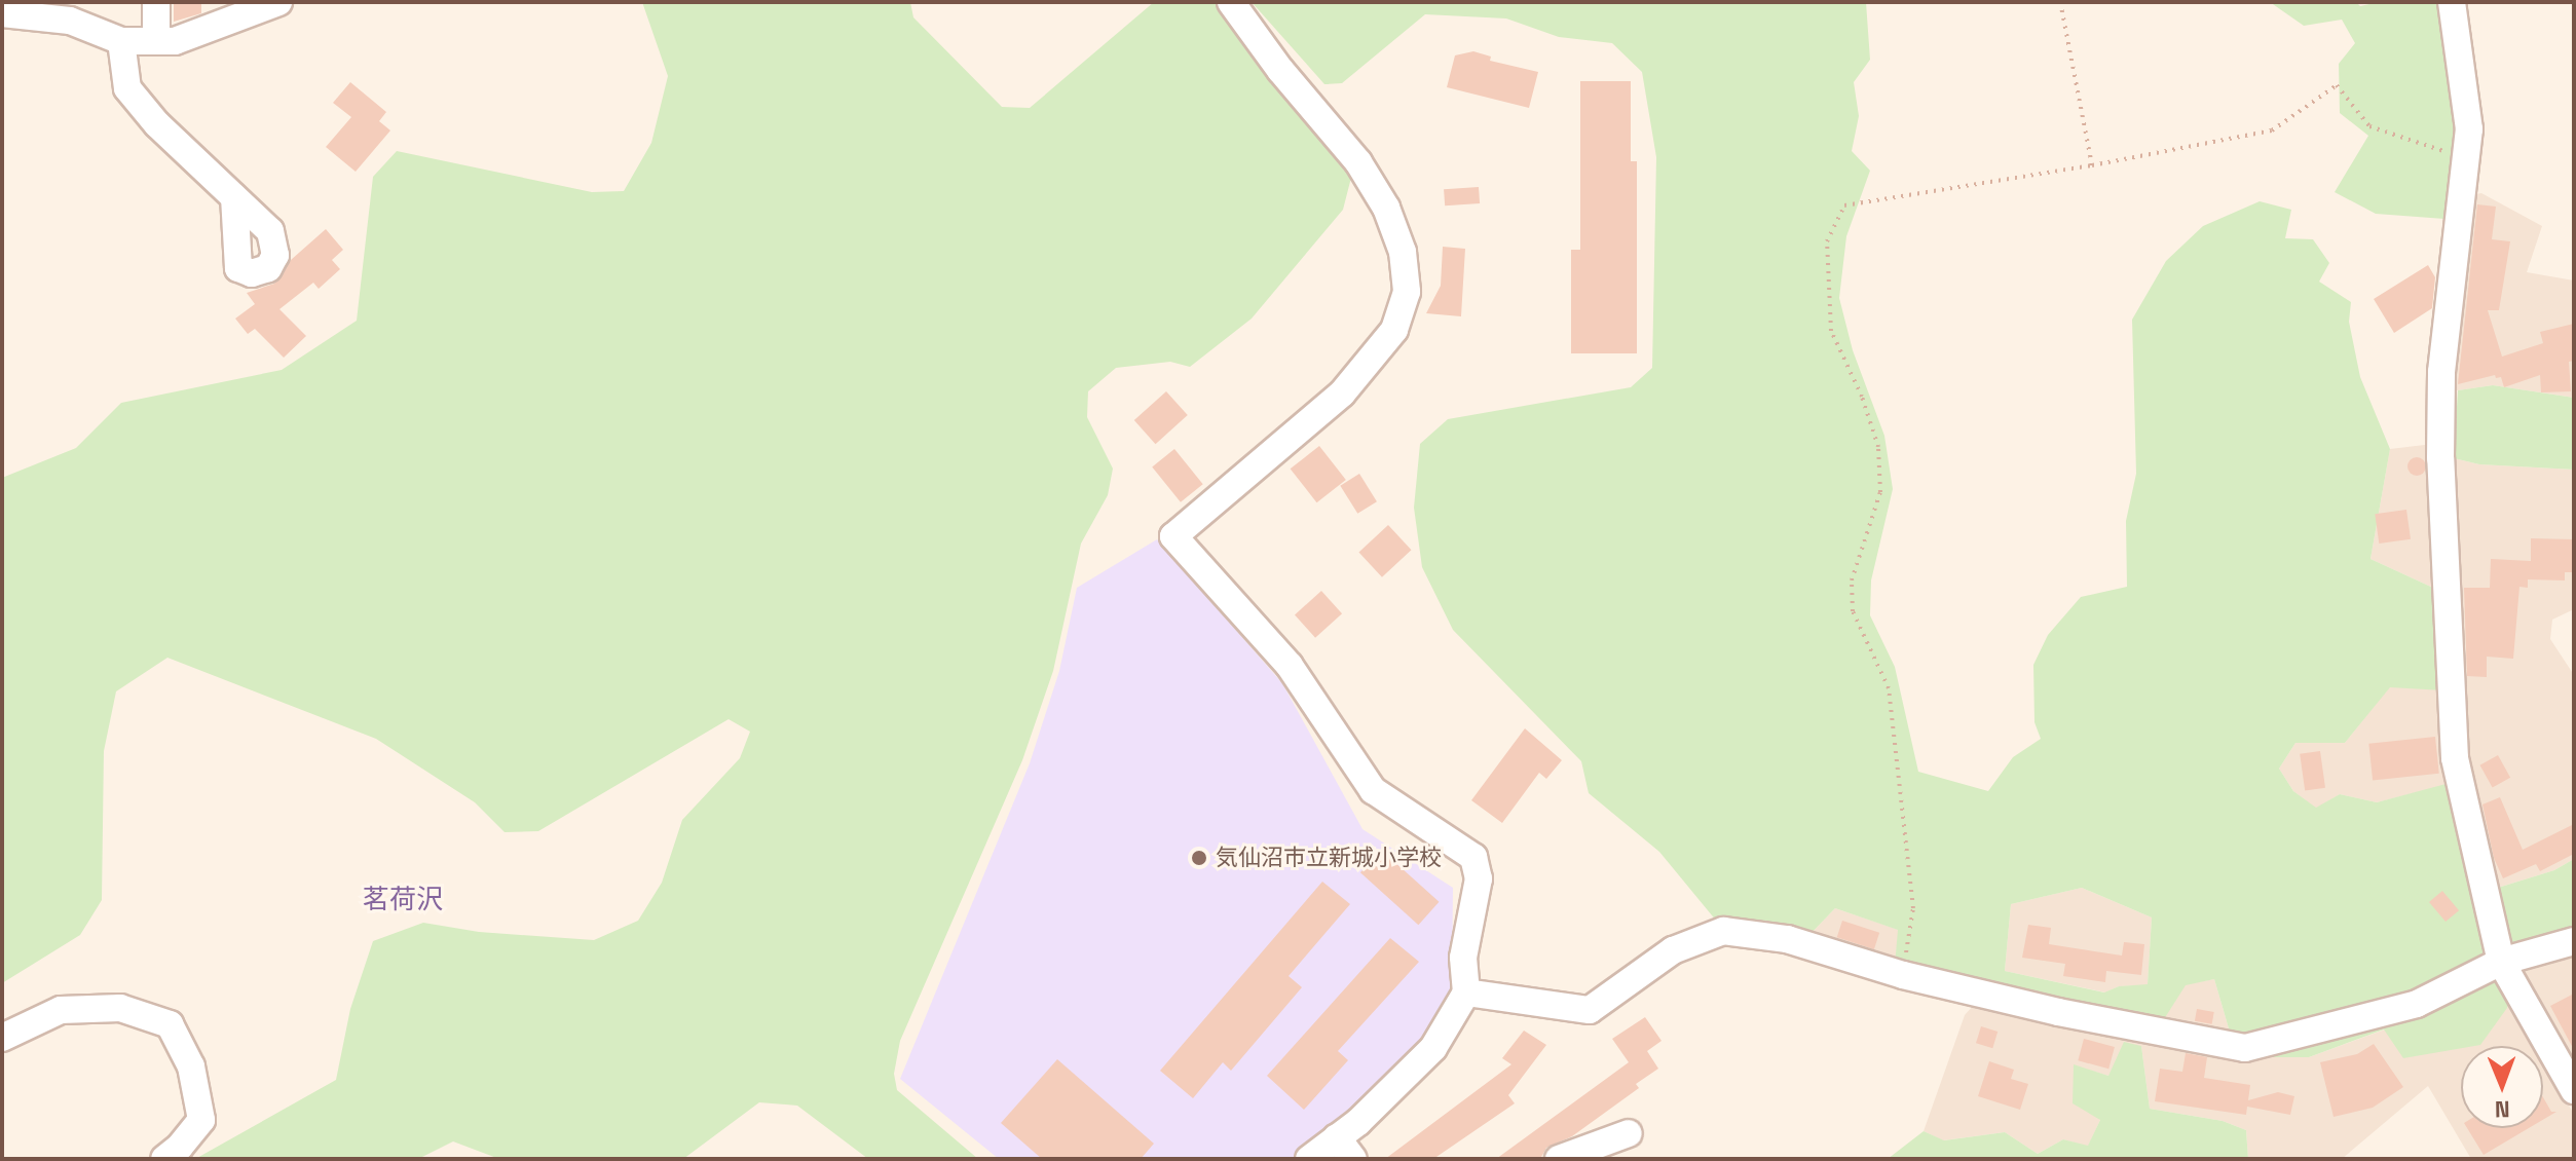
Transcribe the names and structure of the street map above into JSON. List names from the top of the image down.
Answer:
{
  "districts": ["茗荷沢"],
  "places": ["気仙沼市立新城小学校"],
  "north": "bottom"
}
